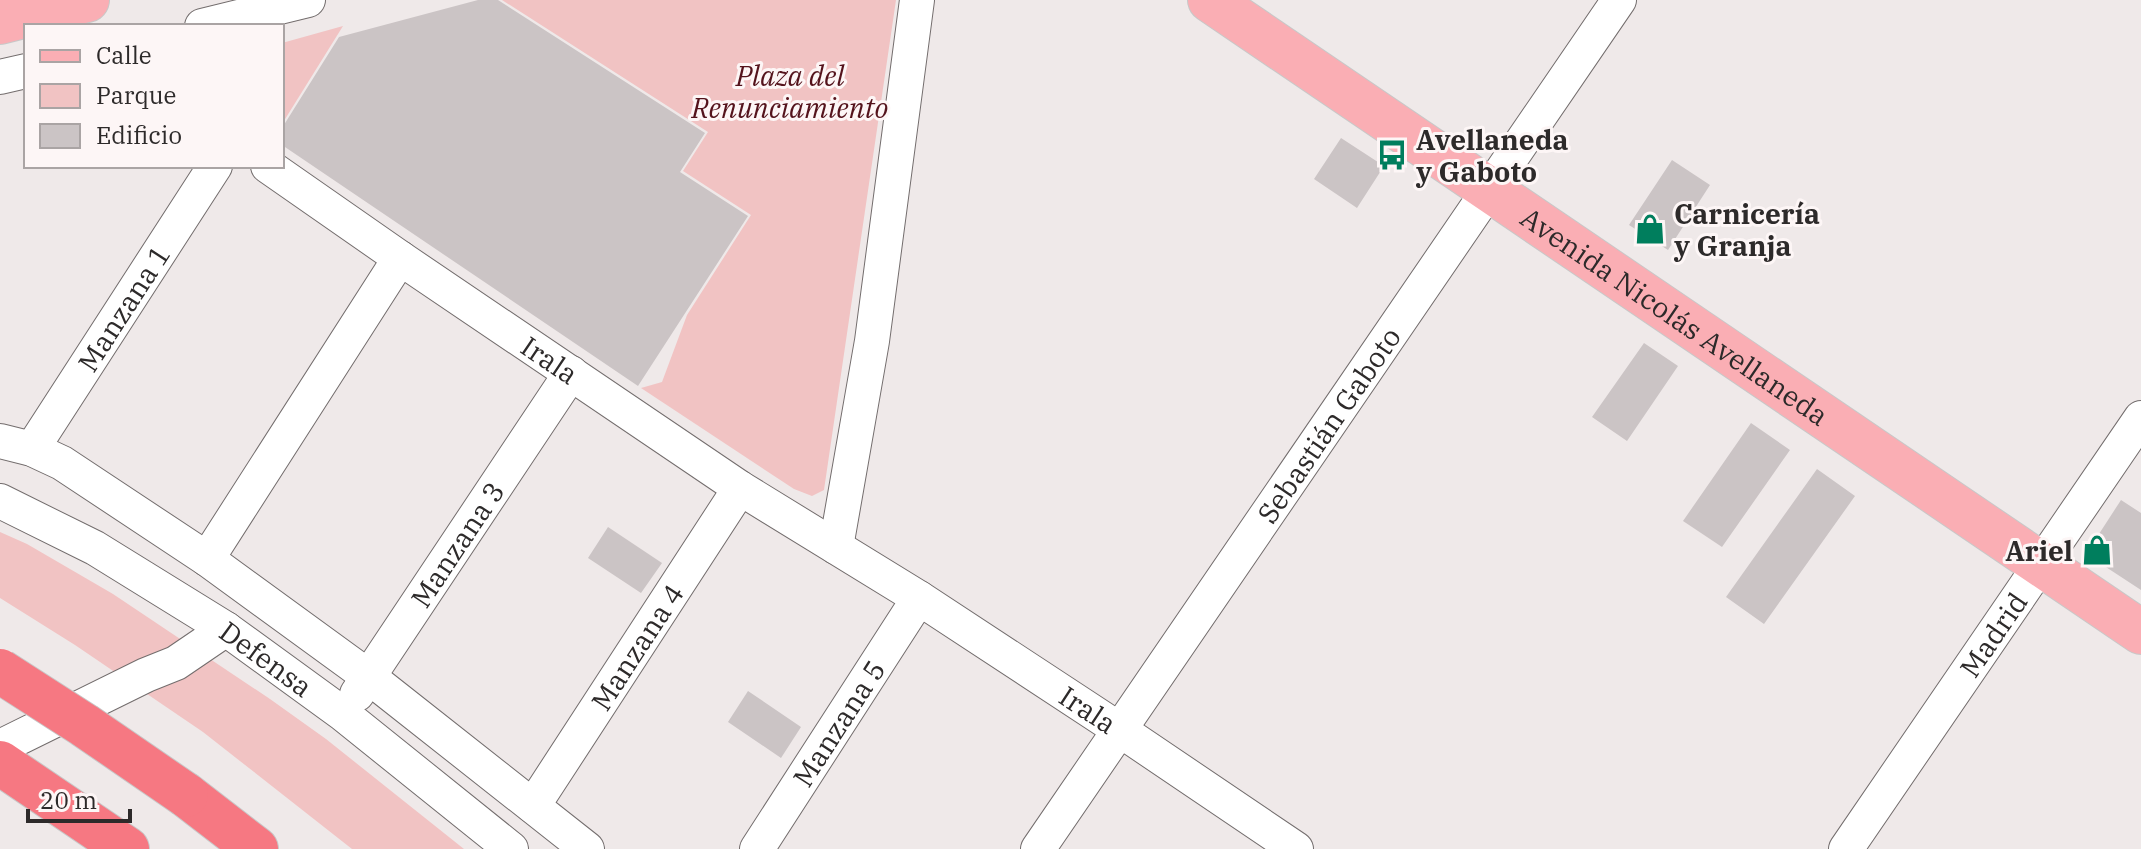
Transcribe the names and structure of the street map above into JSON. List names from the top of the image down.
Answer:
{
  "streets": {
    "main road": ["Avenida Nicolás Avellaneda"],
    "street": [
      "Manzana 1",
      "Irala",
      "Sebastián Gaboto",
      "Manzana 3",
      "Madrid",
      "Manzana 4",
      "Defensa",
      "Manzana 5"
    ]
  },
  "crossings": [
    ["Avenida Nicolás Avellaneda", "Sebastián Gaboto"],
    ["Avenida Nicolás Avellaneda", "Madrid"],
    ["Irala", "Sebastián Gaboto"],
    ["Irala", "Manzana 3"],
    ["Irala", "Manzana 4"],
    ["Irala", "Manzana 5"],
    ["Manzana 3", "Defensa"]
  ],
  "parks": ["Plaza del Renunciamiento"],
  "places": {
    "bus stop": ["Avellaneda y Gaboto"],
    "shop": ["Carnicería y Granja", "Ariel"]
  },
  "legend": ["Calle", "Parque", "Edificio"],
  "scale_bar": "20 m"
}
